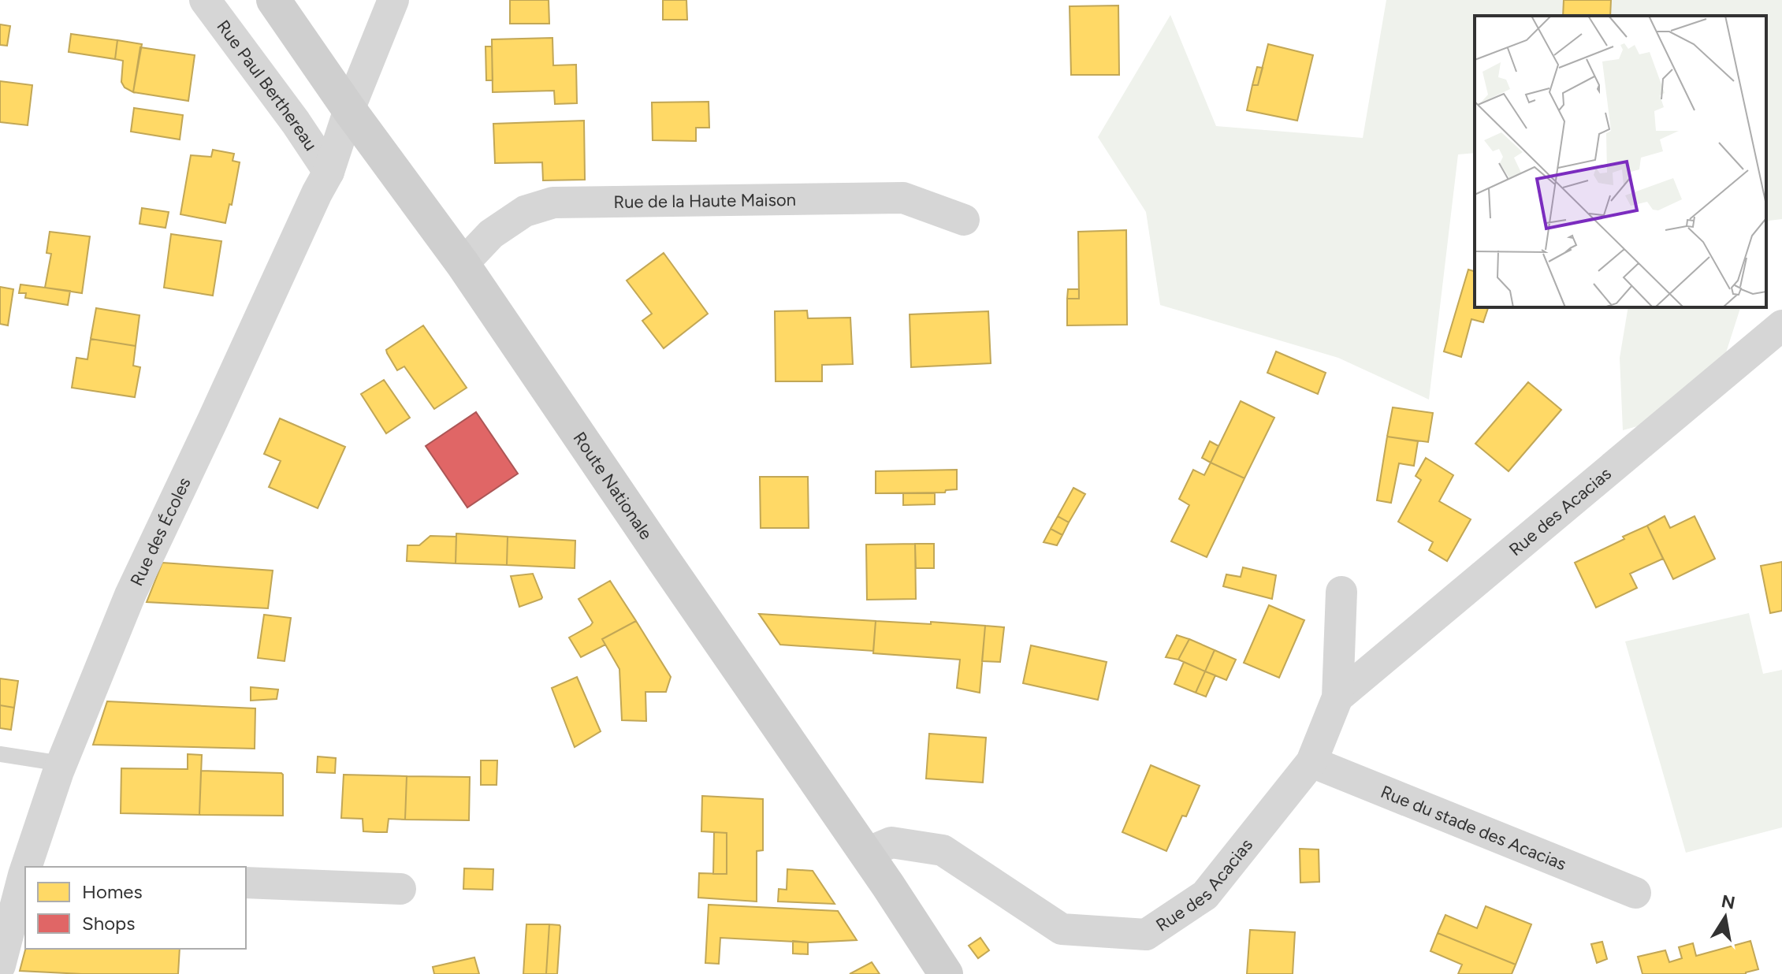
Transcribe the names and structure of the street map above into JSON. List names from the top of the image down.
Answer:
{
  "streets": {
    "main road": ["Route Nationale"],
    "street": [
      "Rue Paul Berthereau",
      "Rue de la Haute Maison",
      "Rue des Acacias",
      "Rue des Écoles",
      "Rue du stade des Acacias"
    ]
  },
  "crossings": [
    ["Rue Paul Berthereau", "Rue des Écoles"],
    ["Rue de la Haute Maison", "Route Nationale"],
    ["Route Nationale", "Rue des Acacias"],
    ["Route Nationale", "Rue des Écoles"],
    ["Rue des Acacias", "Rue du stade des Acacias"]
  ],
  "legend": ["Homes", "Shops"],
  "north": "top"
}
